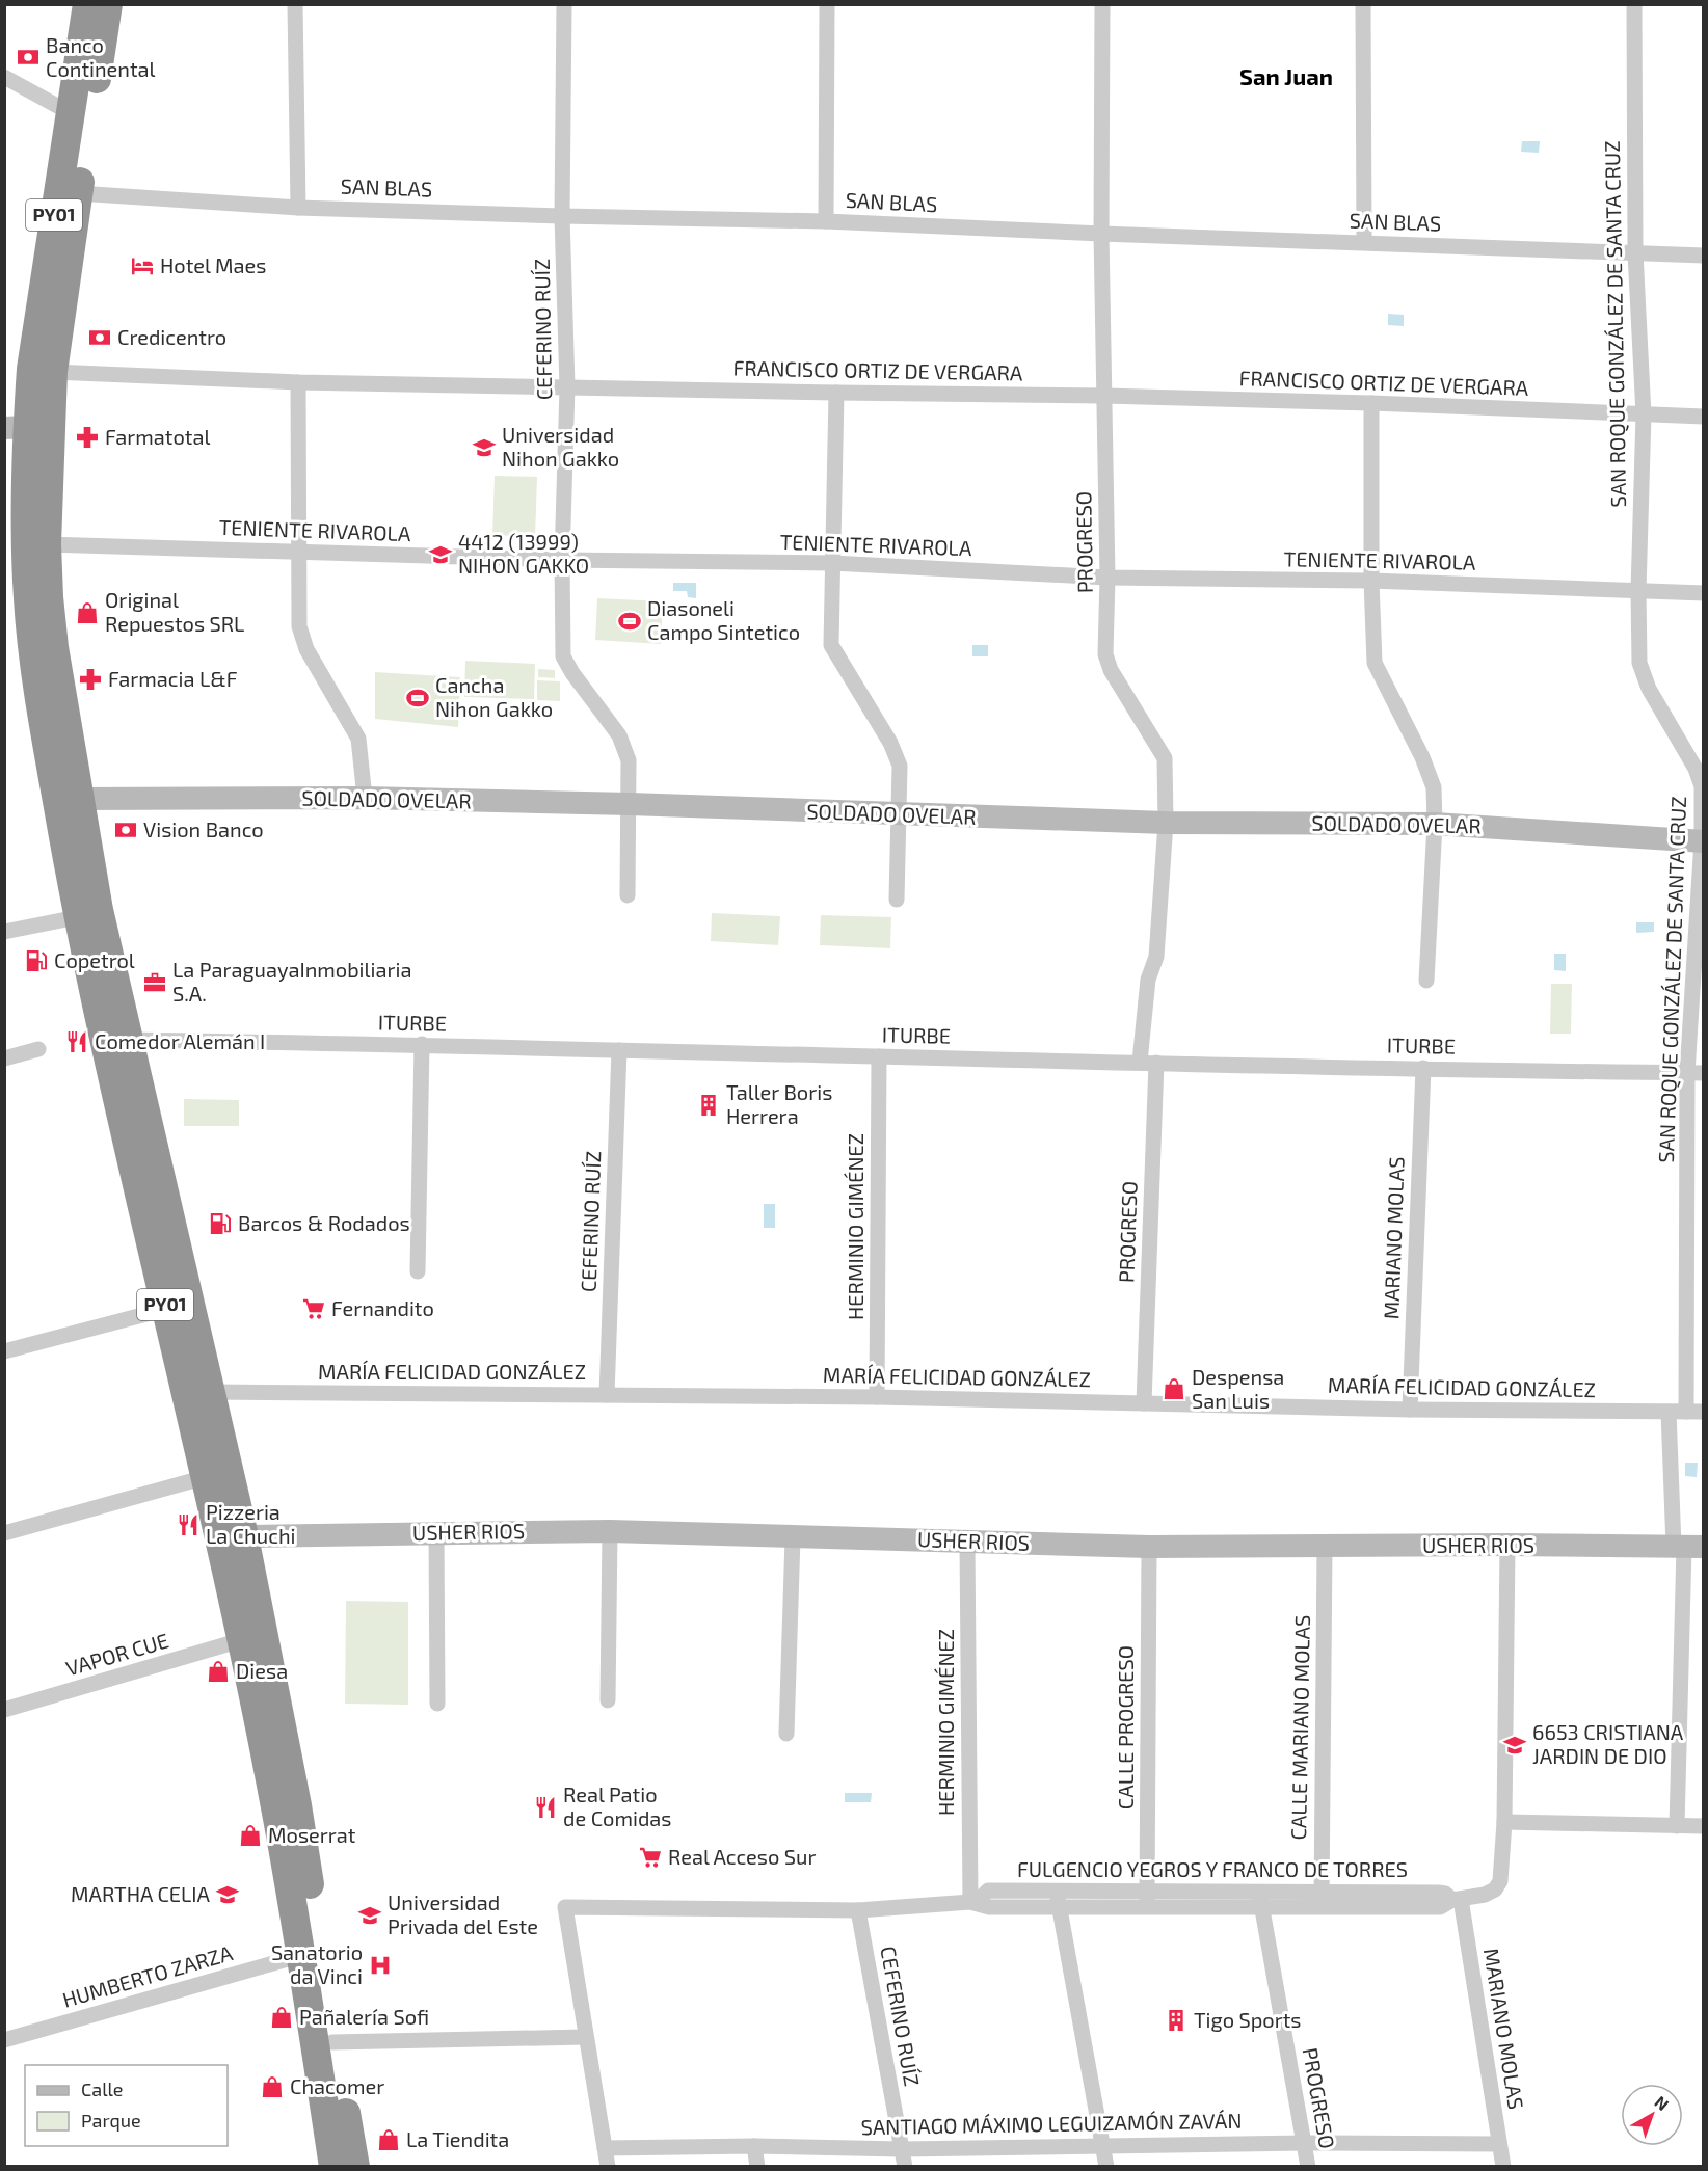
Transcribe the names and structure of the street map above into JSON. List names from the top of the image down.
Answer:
{
  "streets": {
    "highway": ["PY01"],
    "main road": ["SOLDADO OVELAR", "USHER RIOS"],
    "street": [
      "SAN BLAS",
      "SAN ROQUE GONZÁLEZ DE SANTA CRUZ",
      "CEFERINO RUÍZ",
      "FRANCISCO ORTIZ DE VERGARA",
      "TENIENTE RIVAROLA",
      "PROGRESO",
      "ITURBE",
      "HERMINIO GIMÉNEZ",
      "MARIANO MOLAS",
      "MARÍA FELICIDAD GONZÁLEZ",
      "VAPOR CUE",
      "CALLE PROGRESO",
      "CALLE MARIANO MOLAS",
      "FULGENCIO YEGROS Y FRANCO DE TORRES",
      "HUMBERTO ZARZA",
      "SANTIAGO MÁXIMO LEGUIZAMÓN ZAVÁN"
    ]
  },
  "crossings": [
    ["SAN BLAS", "PY01"],
    ["SAN BLAS", "SAN ROQUE GONZÁLEZ DE SANTA CRUZ"],
    ["SAN BLAS", "CEFERINO RUÍZ"],
    ["SAN BLAS", "PROGRESO"],
    ["PY01", "FRANCISCO ORTIZ DE VERGARA"],
    ["PY01", "TENIENTE RIVAROLA"],
    ["PY01", "SOLDADO OVELAR"],
    ["PY01", "ITURBE"],
    ["PY01", "MARÍA FELICIDAD GONZÁLEZ"],
    ["PY01", "USHER RIOS"],
    ["PY01", "VAPOR CUE"],
    ["PY01", "HUMBERTO ZARZA"],
    ["SAN ROQUE GONZÁLEZ DE SANTA CRUZ", "FRANCISCO ORTIZ DE VERGARA"],
    ["SAN ROQUE GONZÁLEZ DE SANTA CRUZ", "TENIENTE RIVAROLA"],
    ["SAN ROQUE GONZÁLEZ DE SANTA CRUZ", "SOLDADO OVELAR"],
    ["SAN ROQUE GONZÁLEZ DE SANTA CRUZ", "ITURBE"],
    ["SAN ROQUE GONZÁLEZ DE SANTA CRUZ", "MARÍA FELICIDAD GONZÁLEZ"],
    ["CEFERINO RUÍZ", "FRANCISCO ORTIZ DE VERGARA"],
    ["CEFERINO RUÍZ", "TENIENTE RIVAROLA"],
    ["CEFERINO RUÍZ", "SOLDADO OVELAR"],
    ["CEFERINO RUÍZ", "ITURBE"],
    ["CEFERINO RUÍZ", "MARÍA FELICIDAD GONZÁLEZ"],
    ["CEFERINO RUÍZ", "FULGENCIO YEGROS Y FRANCO DE TORRES"],
    ["CEFERINO RUÍZ", "SANTIAGO MÁXIMO LEGUIZAMÓN ZAVÁN"],
    ["FRANCISCO ORTIZ DE VERGARA", "PROGRESO"],
    ["TENIENTE RIVAROLA", "PROGRESO"],
    ["PROGRESO", "SOLDADO OVELAR"],
    ["PROGRESO", "ITURBE"],
    ["PROGRESO", "MARÍA FELICIDAD GONZÁLEZ"],
    ["PROGRESO", "FULGENCIO YEGROS Y FRANCO DE TORRES"],
    ["PROGRESO", "SANTIAGO MÁXIMO LEGUIZAMÓN ZAVÁN"],
    ["ITURBE", "HERMINIO GIMÉNEZ"],
    ["ITURBE", "MARIANO MOLAS"],
    ["HERMINIO GIMÉNEZ", "MARÍA FELICIDAD GONZÁLEZ"],
    ["HERMINIO GIMÉNEZ", "USHER RIOS"],
    ["HERMINIO GIMÉNEZ", "FULGENCIO YEGROS Y FRANCO DE TORRES"],
    ["MARIANO MOLAS", "MARÍA FELICIDAD GONZÁLEZ"],
    ["MARIANO MOLAS", "FULGENCIO YEGROS Y FRANCO DE TORRES"],
    ["MARIANO MOLAS", "SANTIAGO MÁXIMO LEGUIZAMÓN ZAVÁN"],
    ["USHER RIOS", "CALLE PROGRESO"],
    ["USHER RIOS", "CALLE MARIANO MOLAS"],
    ["CALLE PROGRESO", "FULGENCIO YEGROS Y FRANCO DE TORRES"],
    ["CALLE MARIANO MOLAS", "FULGENCIO YEGROS Y FRANCO DE TORRES"]
  ],
  "districts": ["San Juan"],
  "places": {
    "bank": ["Banco Continental", "Credicentro", "Vision Banco"],
    "hotel": ["Hotel Maes"],
    "pharmacy": ["Farmatotal", "Farmacia L&F"],
    "school or university": [
      "Universidad Nihon Gakko",
      "4412 (13999) NIHON GAKKO",
      "6653 CRISTIANA JARDIN DE DIO",
      "MARTHA CELIA",
      "Universidad Privada del Este"
    ],
    "shop": [
      "Original Repuestos SRL",
      "Despensa San Luis",
      "Diesa",
      "Moserrat",
      "Pañalería Sofi",
      "Chacomer",
      "La Tiendita"
    ],
    "sports": ["Diasoneli Campo Sintetico", "Cancha Nihon Gakko"],
    "fuel station": ["Copetrol", "Barcos & Rodados"],
    "office": ["La ParaguayaInmobiliaria S.A."],
    "restaurant": ["Comedor Alemán I", "Pizzeria La Chuchi", "Real Patio de Comidas"],
    "building": ["Taller Boris Herrera", "Tigo Sports"],
    "supermarket": ["Fernandito", "Real Acceso Sur"],
    "hospital": ["Sanatorio da Vinci"]
  },
  "legend": ["Calle", "Parque"],
  "north": "top right"
}
